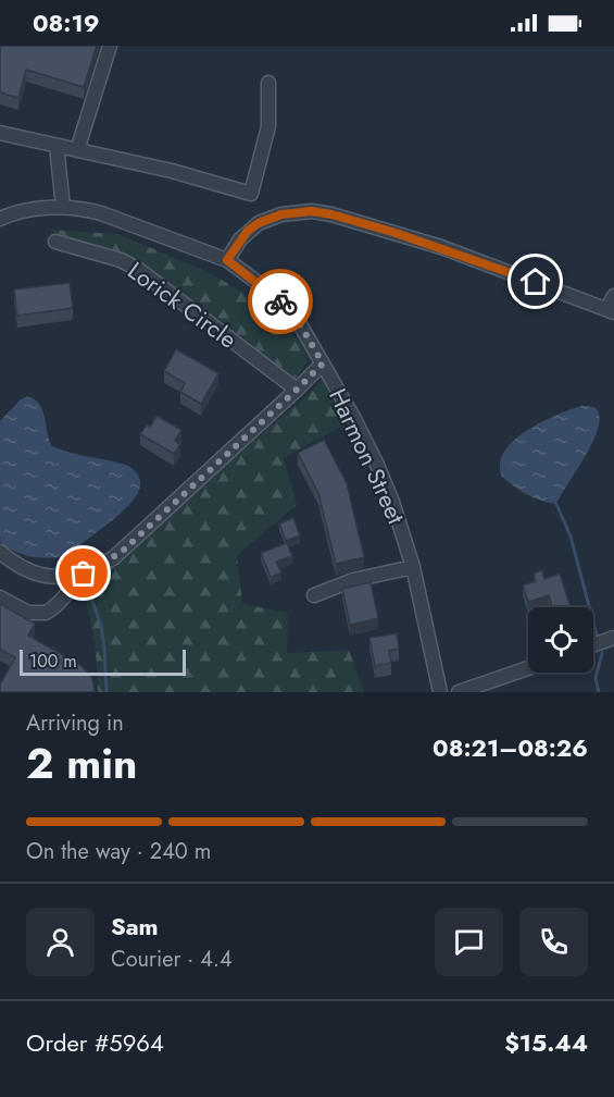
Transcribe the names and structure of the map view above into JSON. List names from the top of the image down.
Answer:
{
  "streets": {
    "street": ["Lorick Circle", "Harmon Street"]
  },
  "scale_bar": "100 m",
  "page": {
    "status": "08:19",
    "scale": "100 m",
    "heading": ["2 min", "Arriving in", "08:21–08:26"],
    "panel": [
      "Sam",
      "Courier · 4.4",
      "Order #5964",
      "$15.44"
    ],
    "bar": "On the way · 240 m"
  }
}
